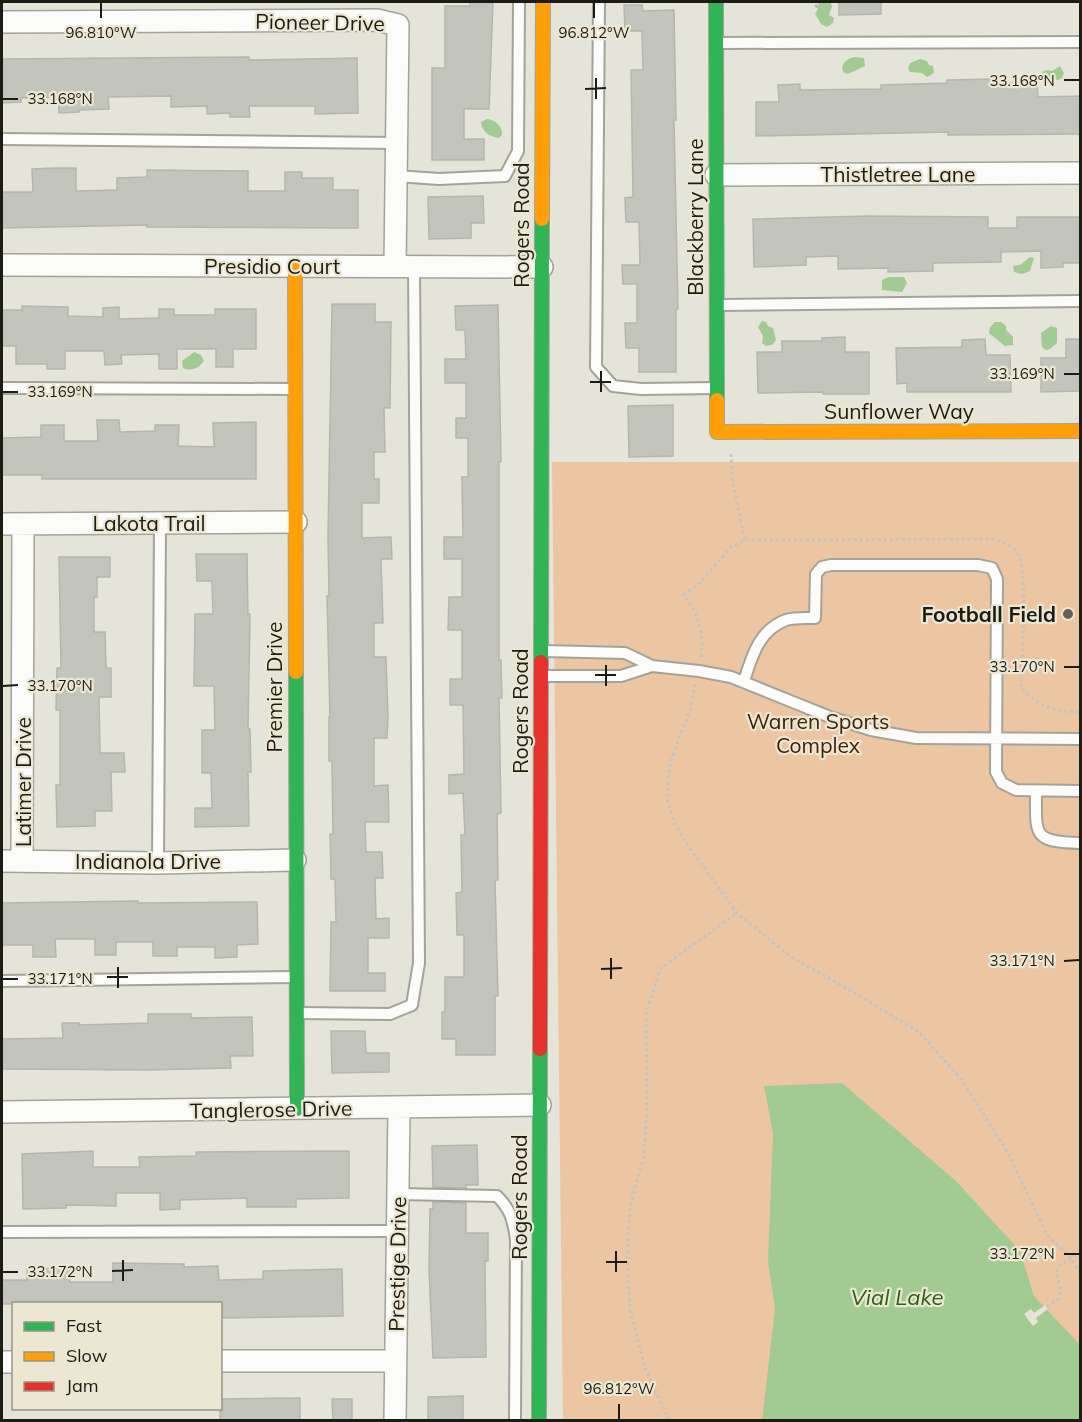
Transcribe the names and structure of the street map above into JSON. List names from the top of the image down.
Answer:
{
  "streets": {
    "street": [
      "Pioneer Drive",
      "Thistletree Lane",
      "Blackberry Lane",
      "Rogers Road",
      "Presidio Court",
      "Sunflower Way",
      "Lakota Trail",
      "Premier Drive",
      "Latimer Drive",
      "Indianola Drive",
      "Tanglerose Drive",
      "Prestige Drive"
    ]
  },
  "crossings": [
    ["Pioneer Drive", "Presidio Court"],
    ["Thistletree Lane", "Blackberry Lane"],
    ["Blackberry Lane", "Sunflower Way"],
    ["Rogers Road", "Presidio Court"],
    ["Rogers Road", "Tanglerose Drive"],
    ["Presidio Court", "Premier Drive"],
    ["Lakota Trail", "Premier Drive"],
    ["Lakota Trail", "Latimer Drive"],
    ["Premier Drive", "Indianola Drive"],
    ["Premier Drive", "Tanglerose Drive"],
    ["Latimer Drive", "Indianola Drive"],
    ["Tanglerose Drive", "Prestige Drive"]
  ],
  "water": ["Vial Lake"],
  "parks": ["Warren Sports Complex"],
  "places": ["Football Field"],
  "legend": ["Fast", "Slow", "Jam"],
  "coordinates": [
    "96.810°W",
    "96.812°W",
    "33.168°N",
    "33.169°N",
    "33.170°N",
    "33.171°N",
    "33.172°N"
  ]
}
